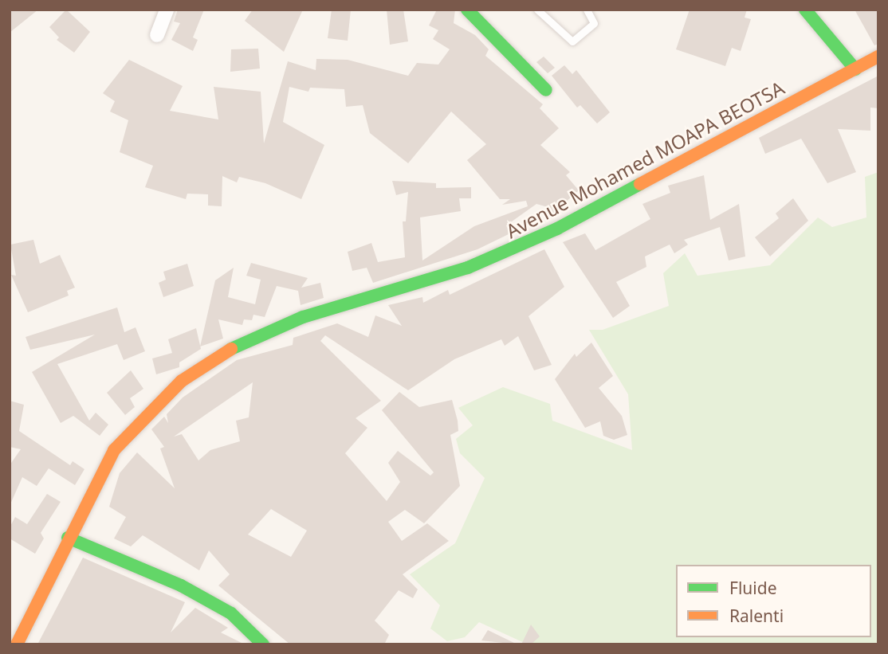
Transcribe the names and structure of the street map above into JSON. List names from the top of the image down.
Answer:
{
  "streets": {
    "main road": ["Avenue Mohamed MOAPA BEOTSA"]
  },
  "legend": ["Fluide", "Ralenti"]
}
